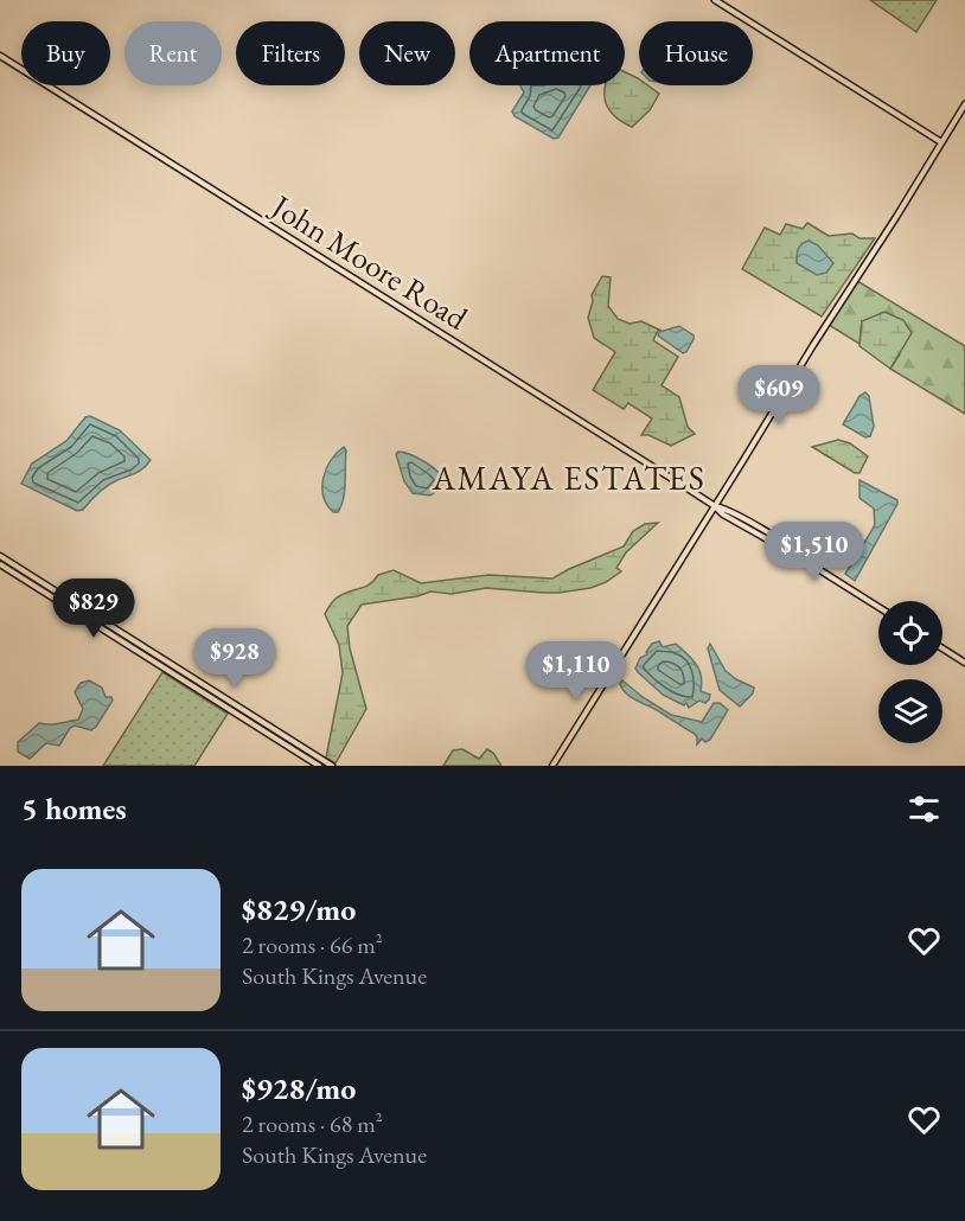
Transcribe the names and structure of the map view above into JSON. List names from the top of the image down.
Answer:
{
  "streets": {
    "main road": ["John Moore Road"]
  },
  "districts": ["AMAYA ESTATES"],
  "page": {
    "chip": [
      "Buy",
      "Rent",
      "Filters",
      "New",
      "Apartment",
      "House"
    ],
    "price": [
      "$609",
      "$1,510",
      "$829",
      "$928",
      "$1,110"
    ],
    "heading": "5 homes",
    "list": [
      {
        "name": "$829/mo",
        "note": "2 rooms · 66 m² · South Kings Avenue"
      },
      {
        "name": "$928/mo",
        "note": "2 rooms · 68 m² · South Kings Avenue"
      }
    ]
  }
}
